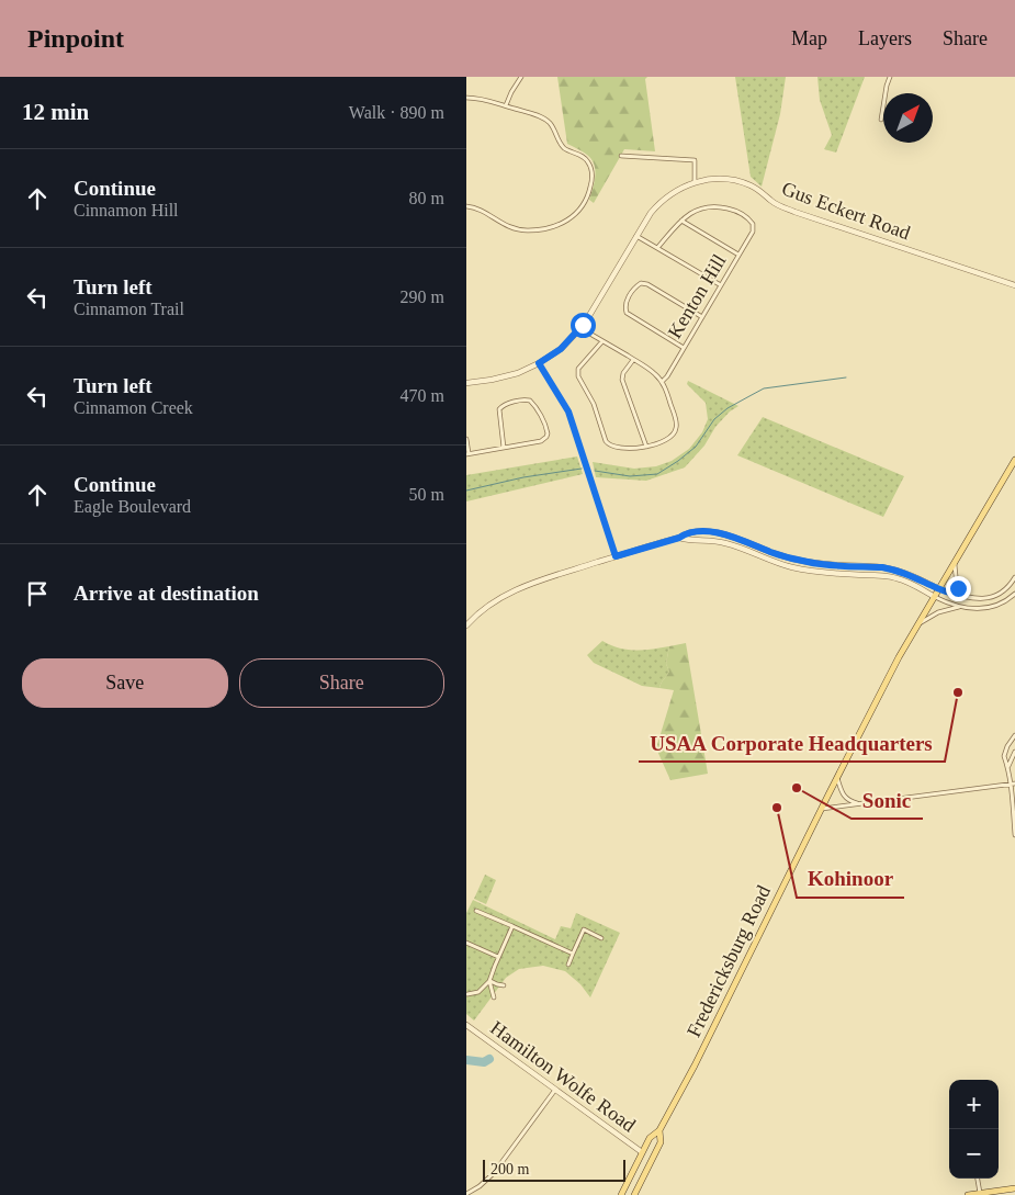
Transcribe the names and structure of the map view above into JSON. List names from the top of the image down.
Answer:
{
  "streets": {
    "main road": ["Fredericksburg Road"],
    "street": ["Gus Eckert Road", "Kenton Hill", "Hamilton Wolfe Road"]
  },
  "crossings": [
    ["Fredericksburg Road", "Hamilton Wolfe Road"]
  ],
  "places": ["USAA Corporate Headquarters", "Sonic", "Kohinoor"],
  "scale_bar": "200 m",
  "north": "top right",
  "page": {
    "header": "Pinpoint",
    "nav": ["Map", "Layers", "Share"],
    "heading": ["12 min", "Walk · 890 m"],
    "list": [
      ["Continue", "Cinnamon Hill", "80 m"],
      ["Turn left", "Cinnamon Trail", "290 m"],
      ["Turn left", "Cinnamon Creek", "470 m"],
      ["Continue", "Eagle Boulevard", "50 m"],
      "Arrive at destination"
    ],
    "buttons": ["Save", "Share"],
    "map_buttons": ["+", "−"],
    "scale": "200 m"
  }
}
